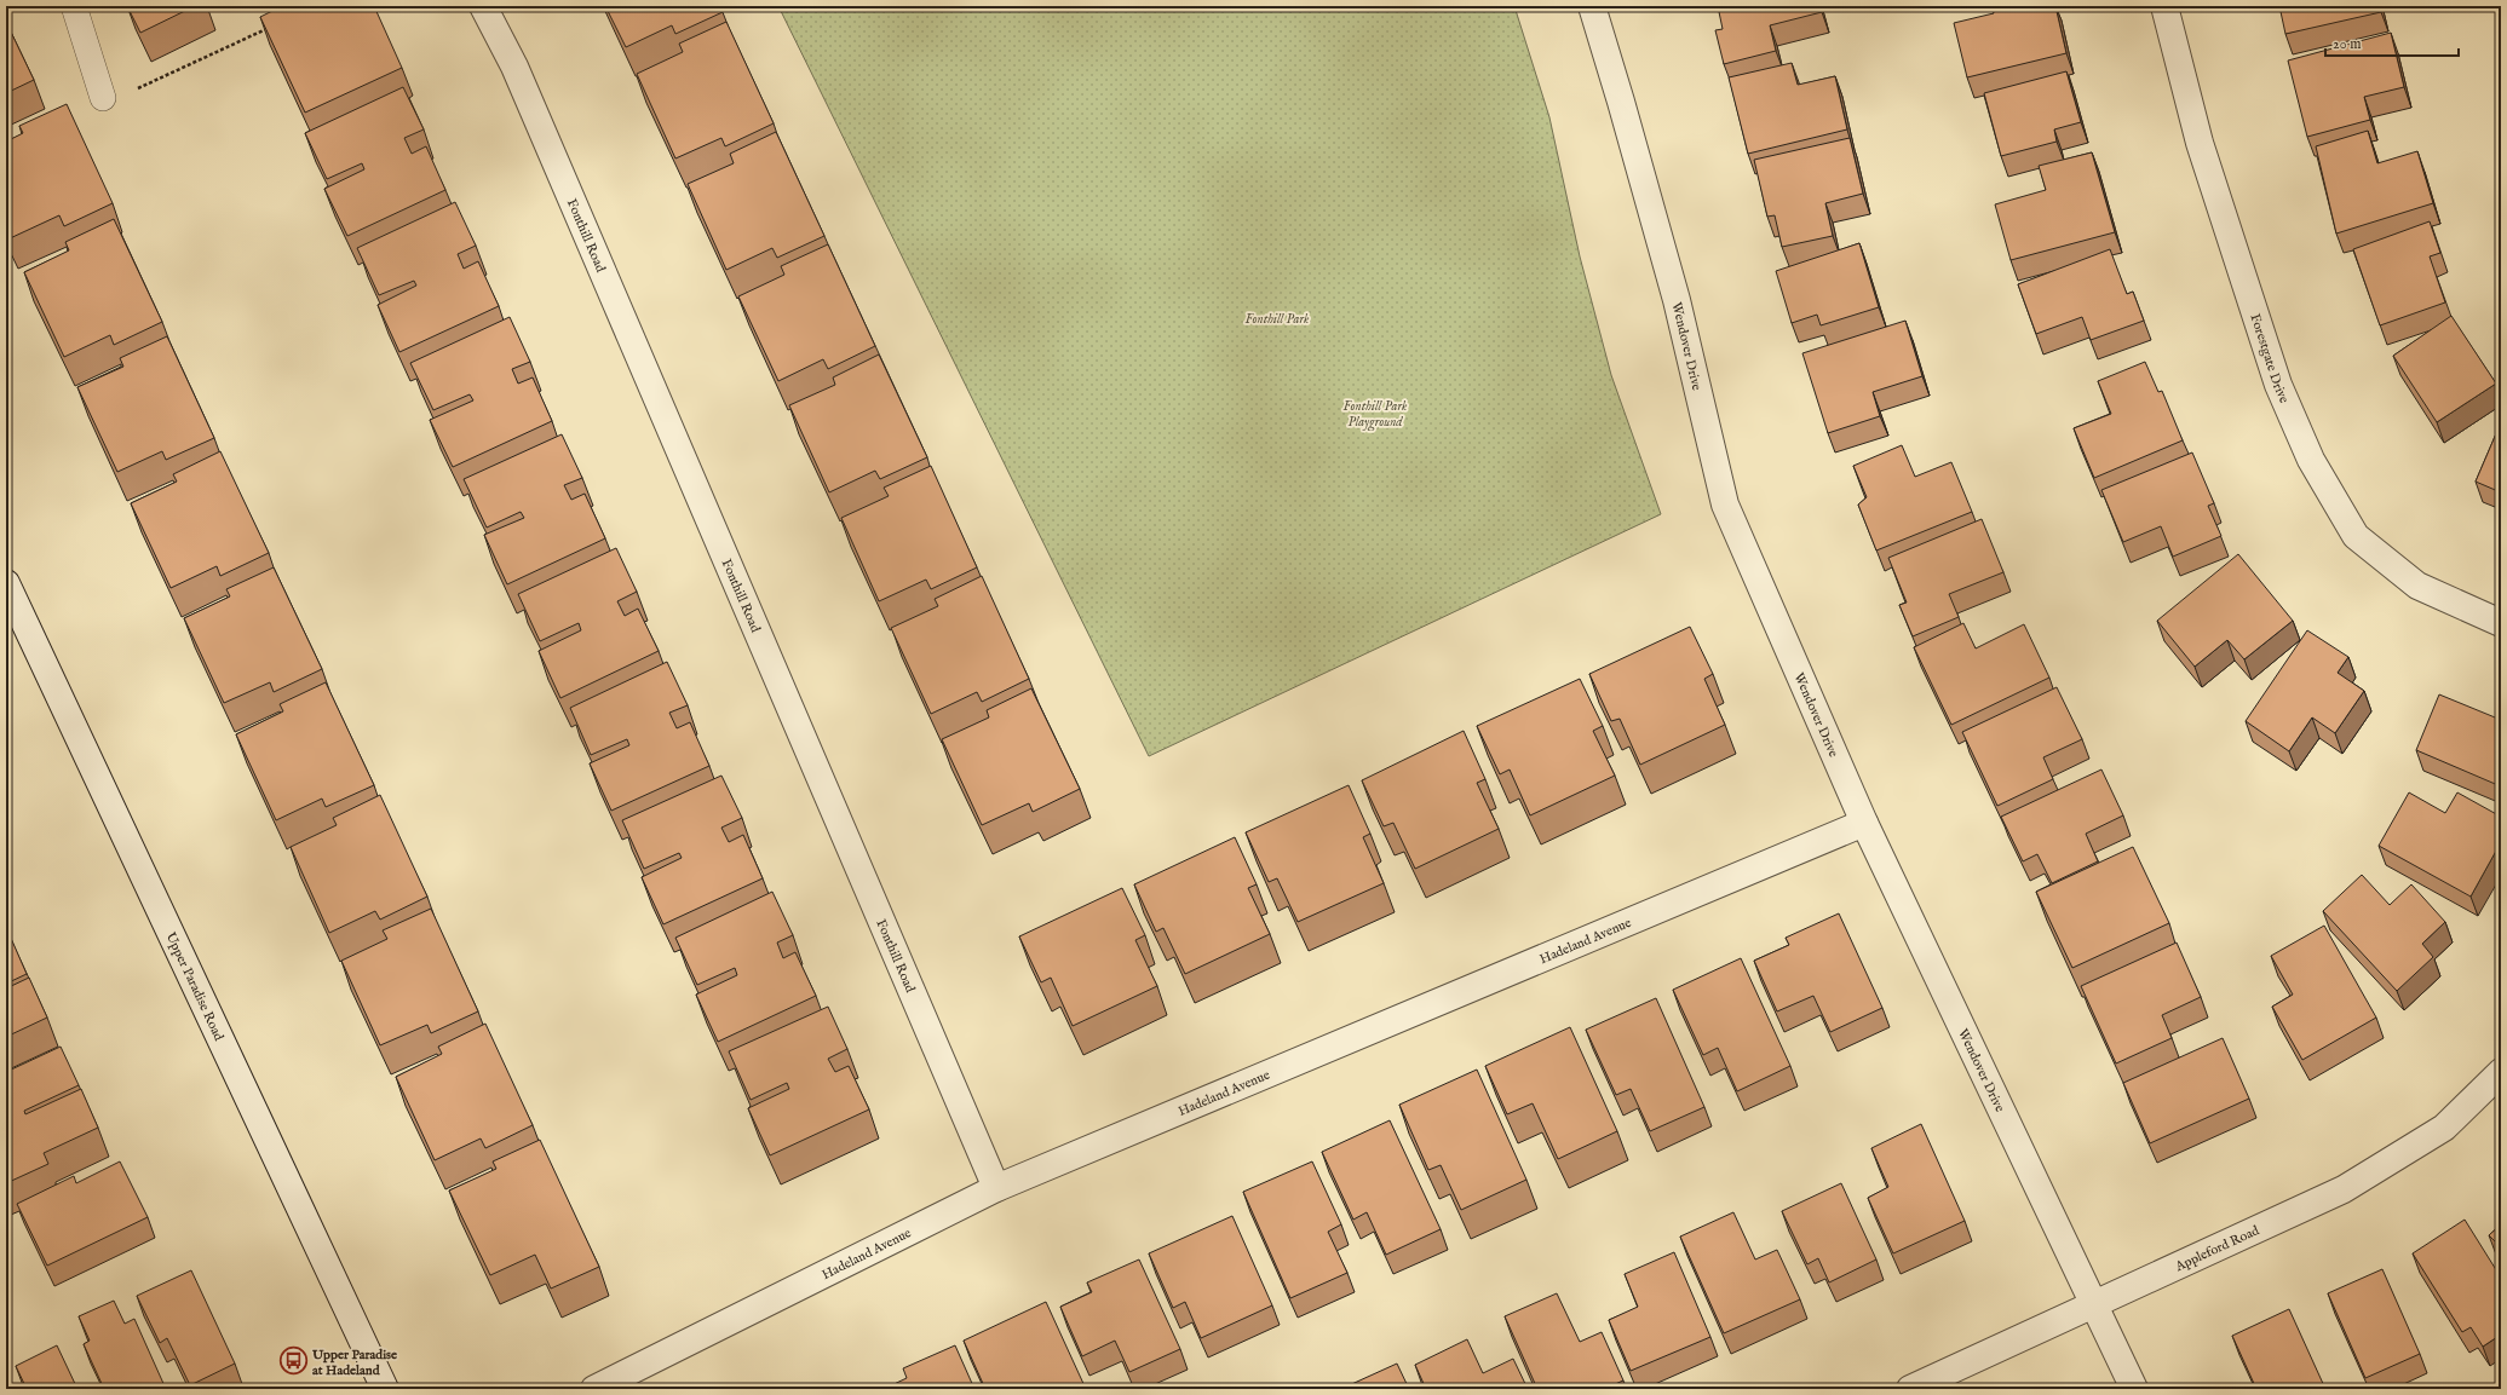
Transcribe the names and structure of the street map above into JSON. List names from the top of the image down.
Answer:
{
  "streets": {
    "street": [
      "Fonthill Road",
      "Wendover Drive",
      "Forestgate Drive",
      "Hadeland Avenue",
      "Upper Paradise Road",
      "Appleford Road"
    ]
  },
  "crossings": [
    ["Fonthill Road", "Hadeland Avenue"],
    ["Wendover Drive", "Hadeland Avenue"],
    ["Wendover Drive", "Appleford Road"]
  ],
  "parks": ["Fonthill Park", "Fonthill Park Playground"],
  "places": {
    "bus stop": ["Upper Paradise at Hadeland"]
  },
  "scale_bar": "20 m"
}
